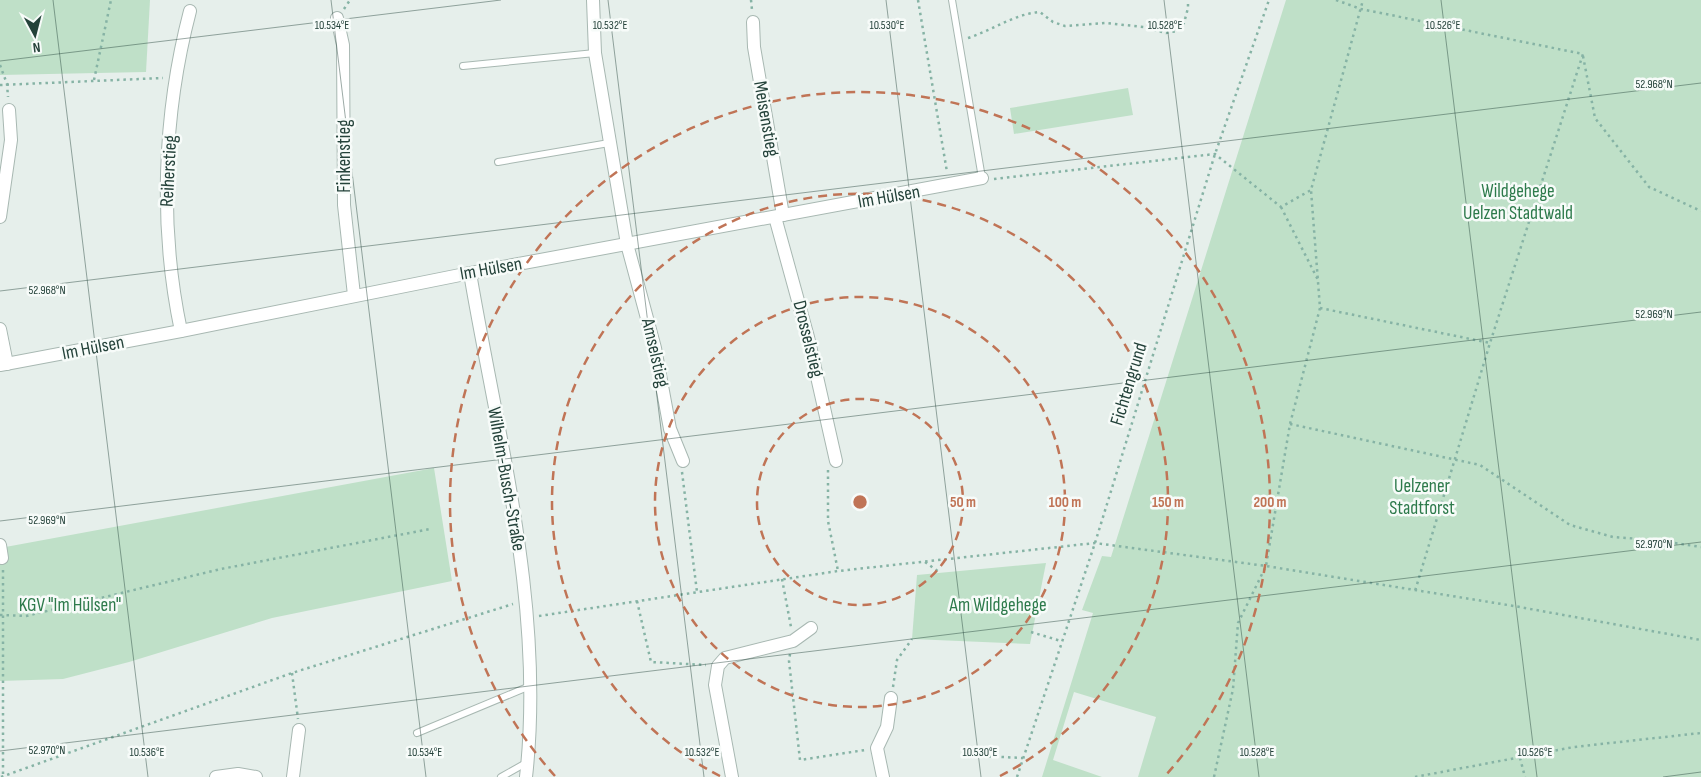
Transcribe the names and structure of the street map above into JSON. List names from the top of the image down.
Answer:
{
  "streets": {
    "street": [
      "Meisenstieg",
      "Finkenstieg",
      "Reiherstieg",
      "Im Hülsen",
      "Drosselstieg",
      "Amselstieg",
      "Wilhelm-Busch-Straße"
    ],
    "path": ["Fichtengrund"]
  },
  "crossings": [
    ["Meisenstieg", "Im Hülsen"],
    ["Meisenstieg", "Drosselstieg"],
    ["Finkenstieg", "Im Hülsen"],
    ["Reiherstieg", "Im Hülsen"],
    ["Im Hülsen", "Drosselstieg"],
    ["Im Hülsen", "Amselstieg"],
    ["Im Hülsen", "Wilhelm-Busch-Straße"]
  ],
  "parks": [
    "Wildgehege Uelzen Stadtwald",
    "Uelzener Stadtforst",
    "KGV \"Im Hülsen\"",
    "Am Wildgehege"
  ],
  "north": "bottom",
  "coordinates": [
    "10.534°E",
    "10.532°E",
    "10.530°E",
    "10.528°E",
    "10.526°E",
    "52.968°N",
    "52.969°N",
    "52.970°N",
    "10.536°E"
  ],
  "rings": [
    "50 m",
    "100 m",
    "150 m",
    "200 m"
  ]
}
